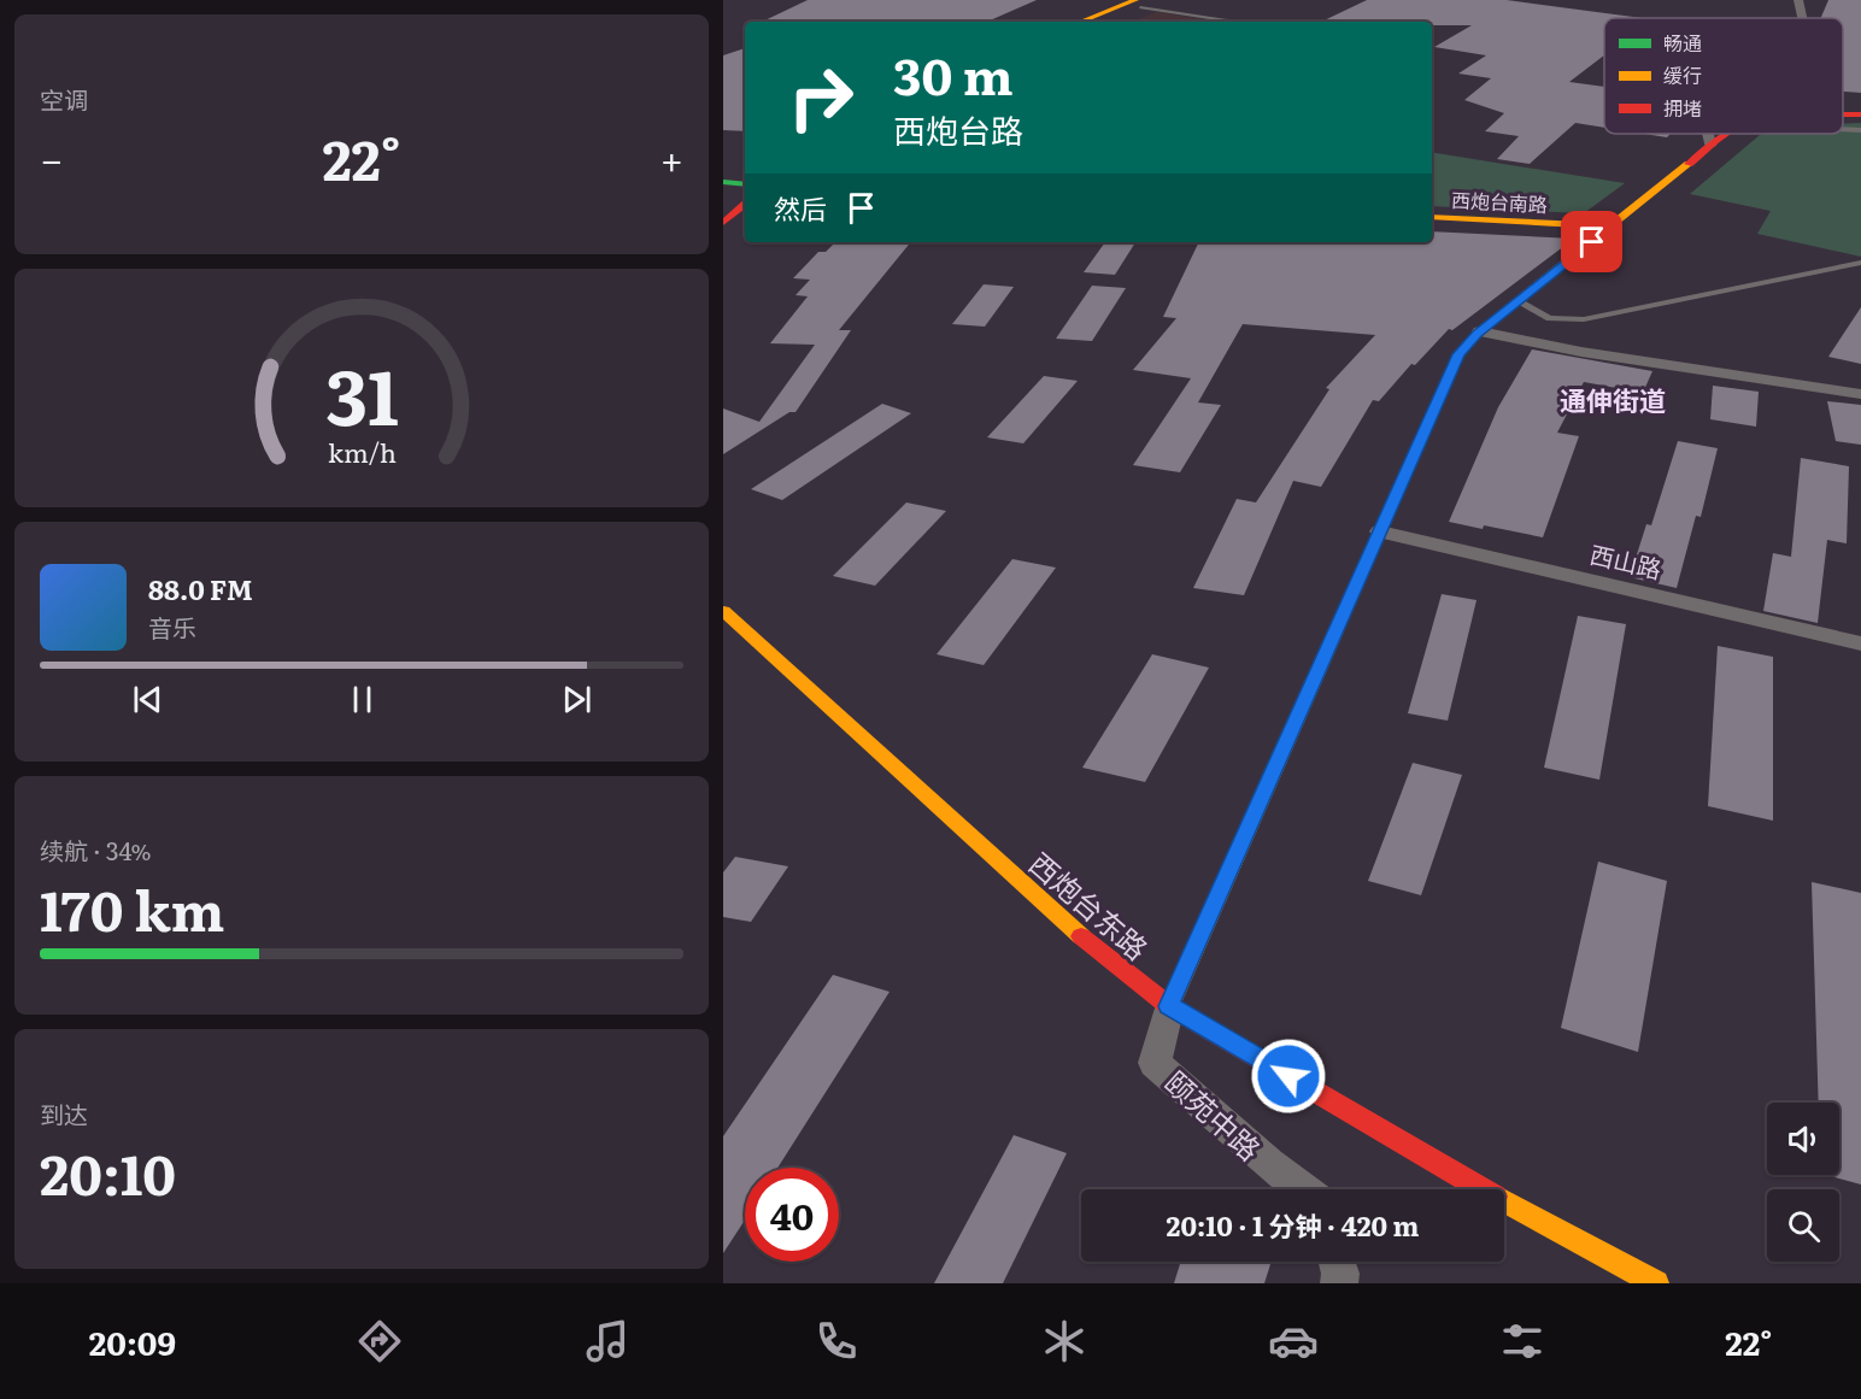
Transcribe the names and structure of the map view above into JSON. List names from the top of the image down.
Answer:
{
  "streets": {
    "street": [
      "西炮台南路",
      "西山路",
      "西炮台东路",
      "颐苑中路"
    ]
  },
  "crossings": [
    ["西炮台东路", "颐苑中路"]
  ],
  "districts": ["通伸街道"],
  "legend": ["畅通", "缓行", "拥堵"],
  "page": {
    "tile": [
      "空调",
      ["续航 · 34%", "170 km"],
      ["到达", "20:10"]
    ],
    "turn": ["30 m", "西炮台路"],
    "heat": ["−", "22°", "+"],
    "then": "然后",
    "song": ["88.0 FM", "音乐"],
    "limit": "40",
    "trip": "20:10 · 1 分钟 · 420 m",
    "tabs": ["20:09", "22°"],
    "gauge": ["31", "km/h"]
  }
}
